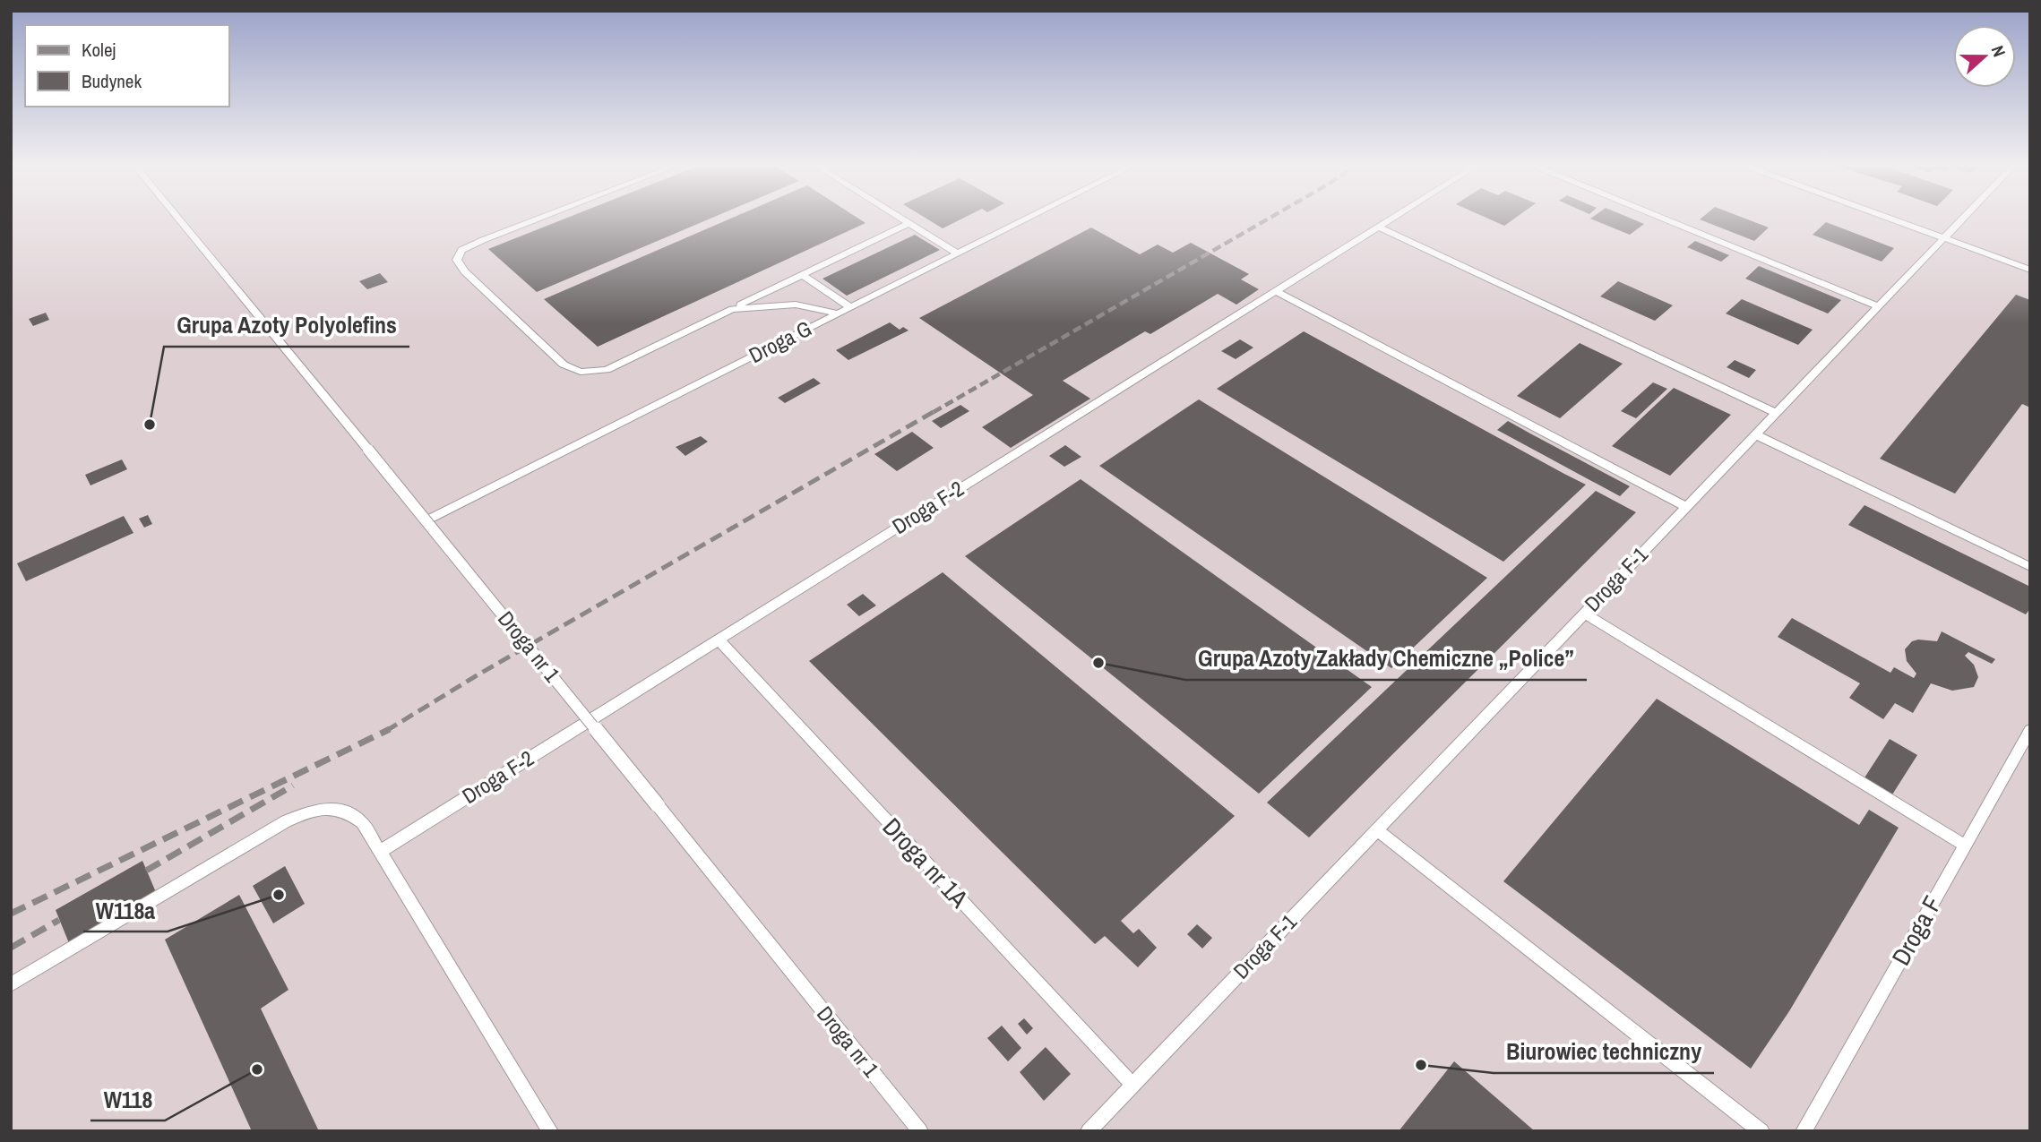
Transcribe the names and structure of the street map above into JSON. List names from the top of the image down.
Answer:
{
  "streets": {
    "lane": [
      "Droga G",
      "Droga F-2",
      "Droga F-1",
      "Droga nr 1",
      "Droga nr 1A",
      "Droga F"
    ]
  },
  "crossings": [
    ["Droga G", "Droga nr 1"],
    ["Droga F-2", "Droga nr 1A"],
    ["Droga F-1", "Droga nr 1A"]
  ],
  "places": [
    "Grupa Azoty Polyolefins",
    "Grupa Azoty Zakłady Chemiczne „Police”",
    "W118a",
    "Biurowiec techniczny",
    "W118"
  ],
  "legend": ["Kolej", "Budynek"],
  "north": "right"
}
